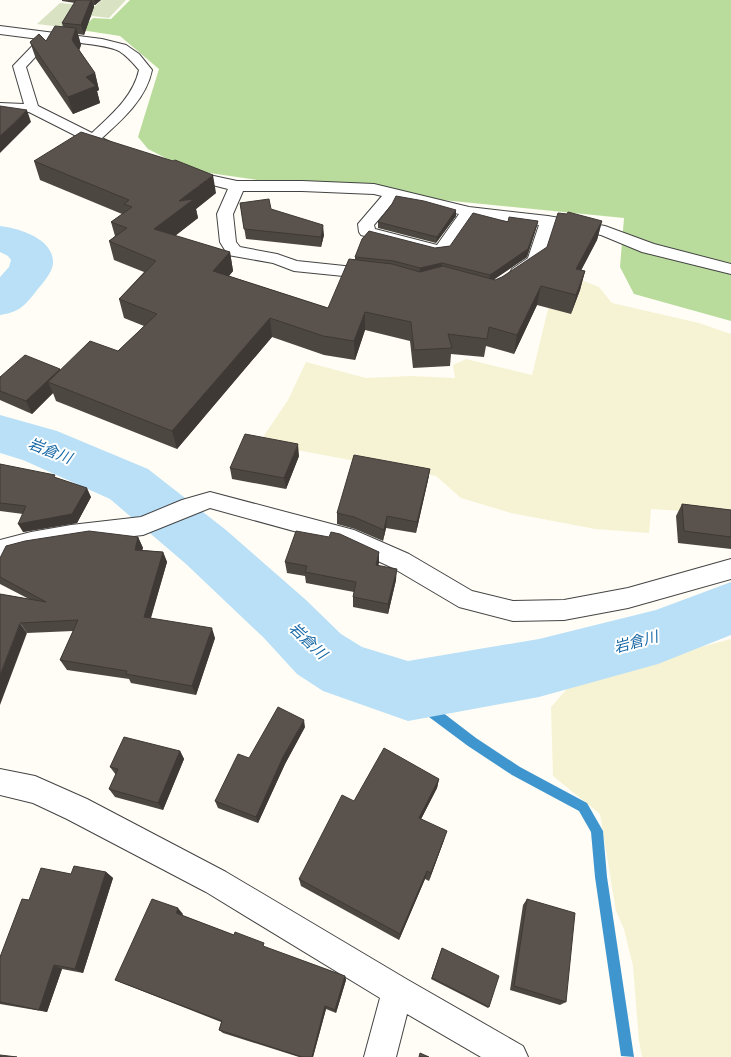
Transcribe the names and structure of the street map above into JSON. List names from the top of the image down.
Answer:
{
  "water": ["岩倉川"]
}
